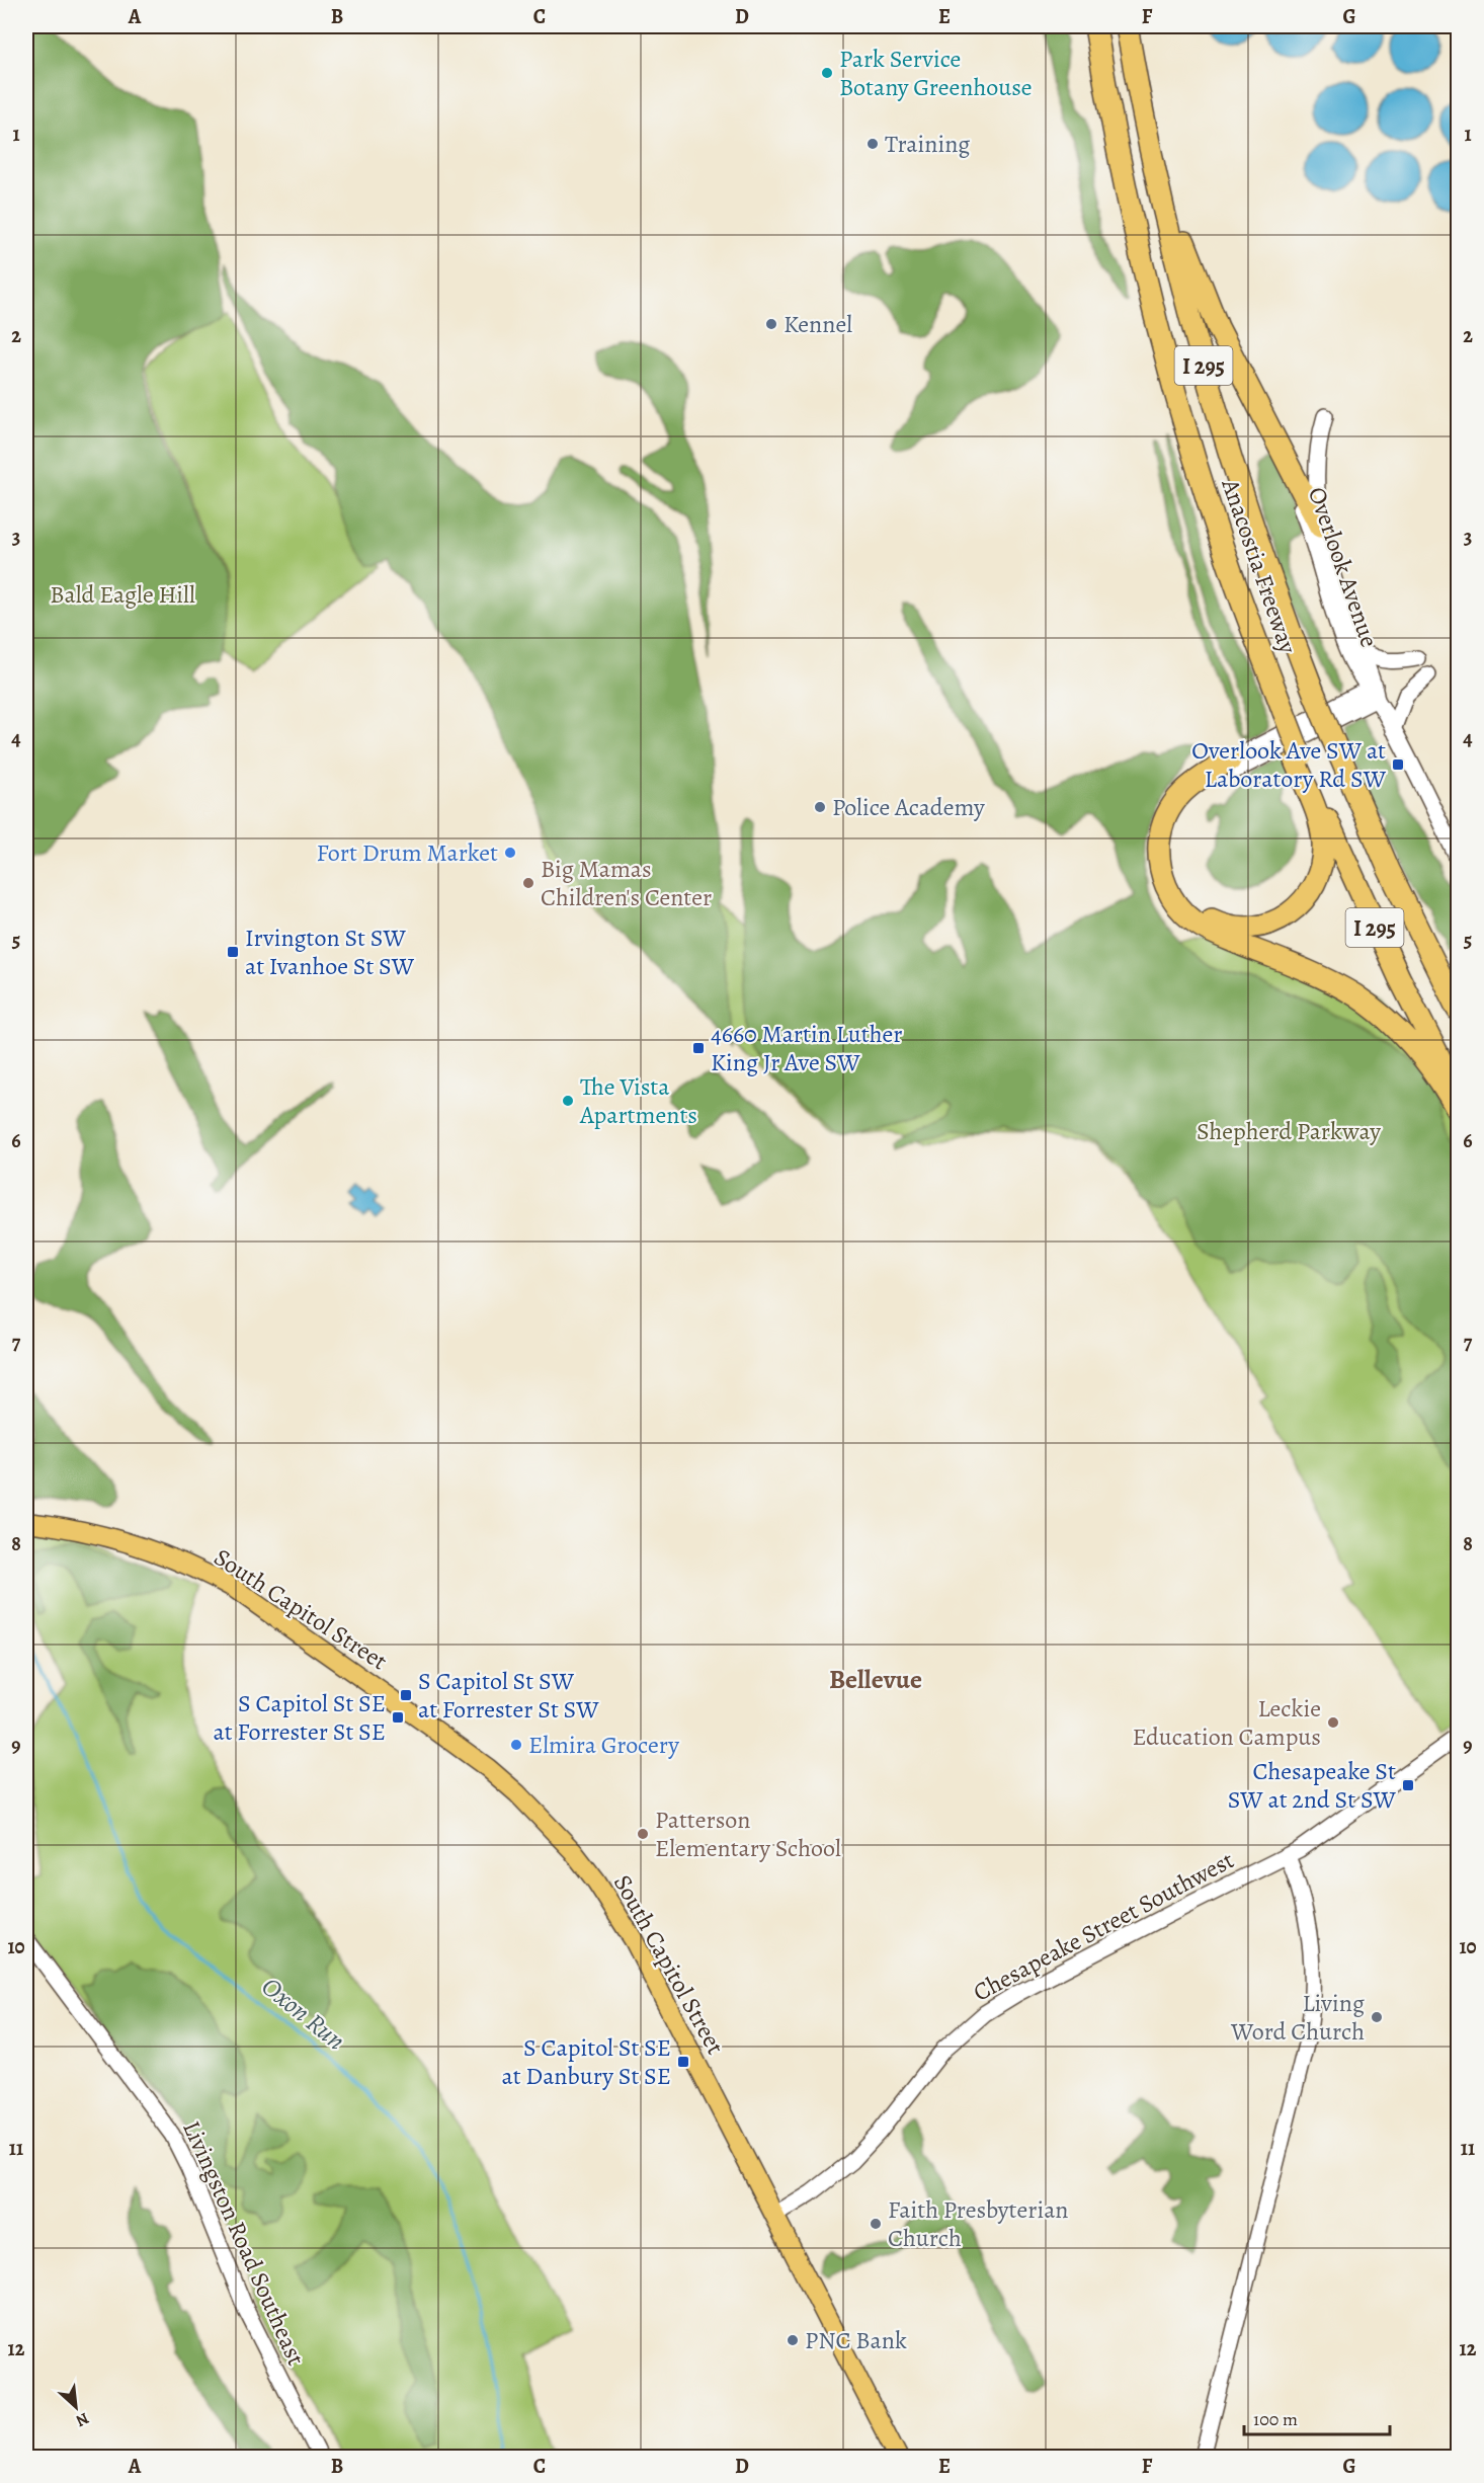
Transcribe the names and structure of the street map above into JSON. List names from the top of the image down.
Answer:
{
  "streets": {
    "highway": ["I 295", "Anacostia Freeway"],
    "main road": ["South Capitol Street"],
    "street": ["Overlook Avenue", "Chesapeake Street Southwest", "Livingston Road Southeast"]
  },
  "crossings": [
    ["South Capitol Street", "Chesapeake Street Southwest"]
  ],
  "districts": ["Bellevue"],
  "water": ["Oxon Run"],
  "parks": ["Bald Eagle Hill", "Shepherd Parkway"],
  "places": {
    "other": [
      "Park Service Botany Greenhouse",
      "Training",
      "Kennel",
      "Police Academy",
      "Fort Drum Market",
      "Big Mamas Children's Center",
      "The Vista Apartments",
      "Leckie Education Campus",
      "Elmira Grocery",
      "Patterson Elementary School",
      "Living Word Church",
      "Faith Presbyterian Church",
      "PNC Bank"
    ],
    "transit": [
      "Overlook Ave SW at Laboratory Rd SW",
      "Irvington St SW at Ivanhoe St SW",
      "4660 Martin Luther King Jr Ave SW",
      "S Capitol St SW at Forrester St SW",
      "S Capitol St SE at Forrester St SE",
      "Chesapeake St SW at 2nd St SW",
      "S Capitol St SE at Danbury St SE"
    ]
  },
  "scale_bar": "100 m",
  "north": "bottom right",
  "grid": {
    "columns": [
      "A",
      "B",
      "C",
      "D",
      "E",
      "F",
      "G"
    ],
    "rows": [
      "1",
      "2",
      "3",
      "4",
      "5",
      "6",
      "7",
      "8",
      "9",
      "10",
      "11",
      "12"
    ]
  }
}
